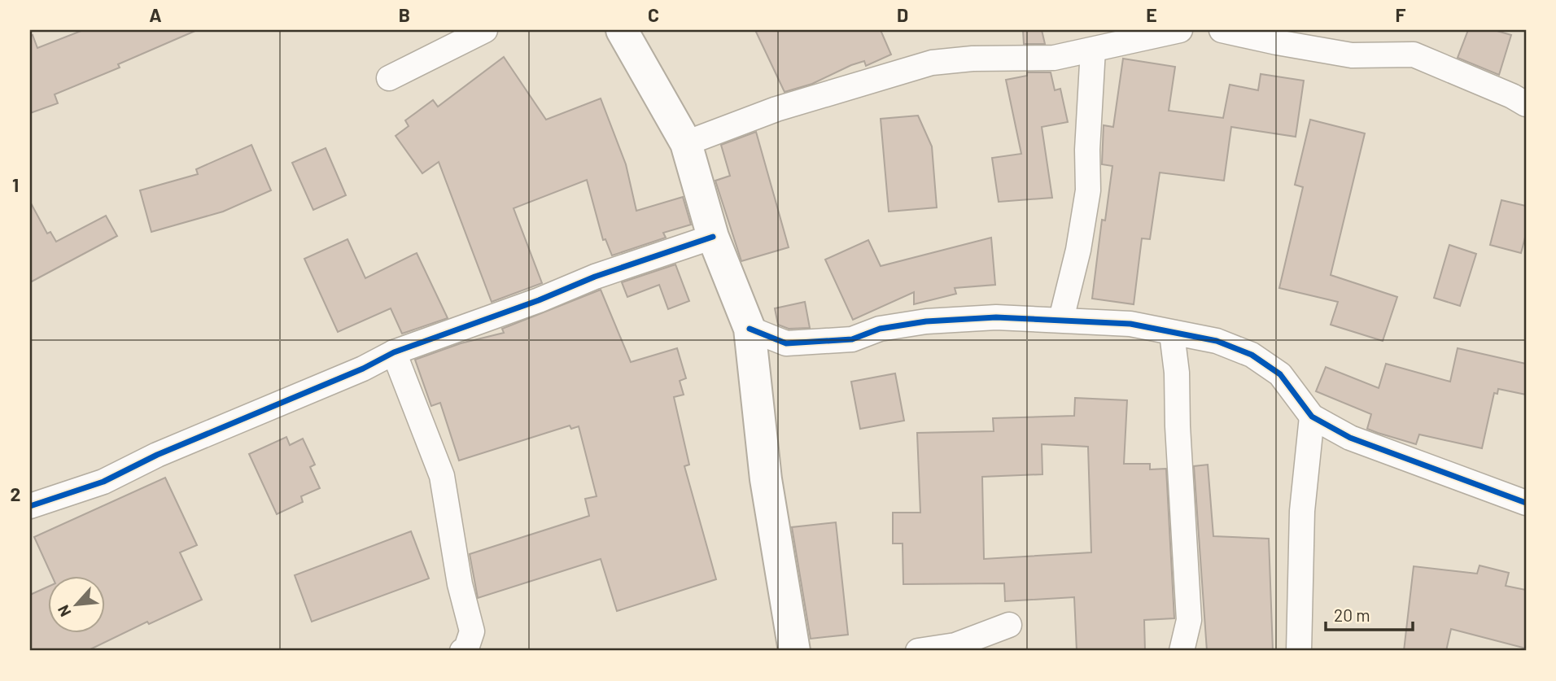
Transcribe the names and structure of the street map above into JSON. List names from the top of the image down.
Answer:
{
  "scale_bar": "20 m",
  "north": "bottom left",
  "grid": {
    "columns": [
      "A",
      "B",
      "C",
      "D",
      "E",
      "F"
    ],
    "rows": ["1", "2"]
  }
}
